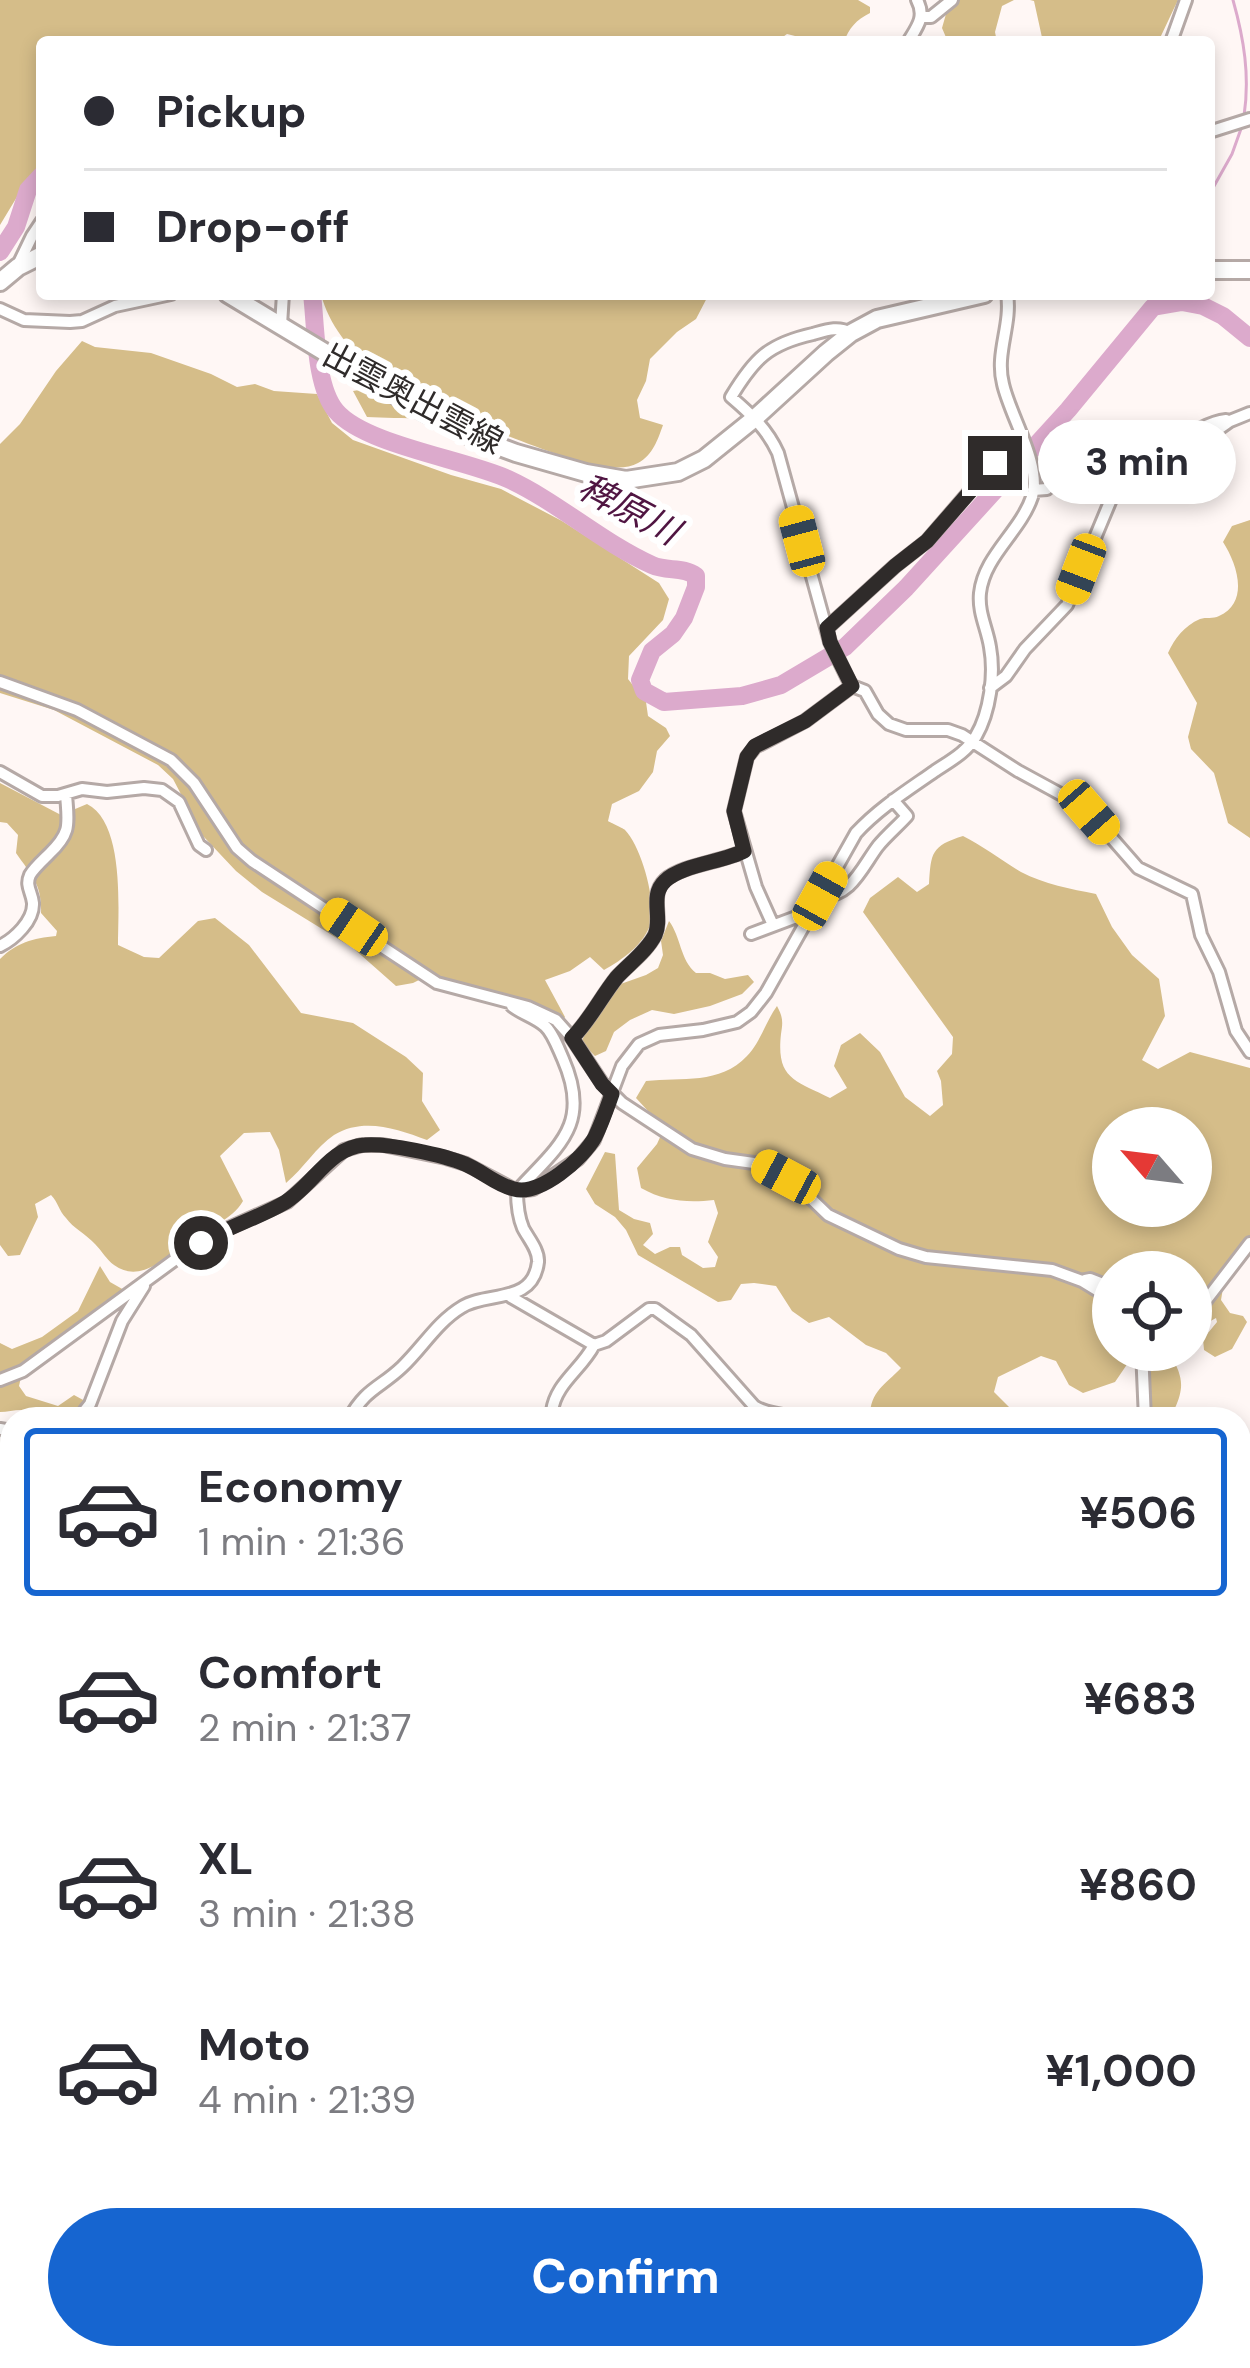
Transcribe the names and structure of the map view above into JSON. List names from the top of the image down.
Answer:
{
  "streets": {
    "main road": ["出雲奥出雲線"]
  },
  "water": ["稗原川"],
  "north": "top left",
  "page": {
    "banner": ["Pickup", "Drop-off"],
    "bubble": "3 min",
    "list": [
      {
        "name": "Economy",
        "note": "1 min · 21:36",
        "value": "¥506"
      },
      {
        "name": "Comfort",
        "note": "2 min · 21:37",
        "value": "¥683"
      },
      {
        "name": "XL",
        "note": "3 min · 21:38",
        "value": "¥860"
      },
      {
        "name": "Moto",
        "note": "4 min · 21:39",
        "value": "¥1,000"
      }
    ],
    "buttons": "Confirm"
  }
}
